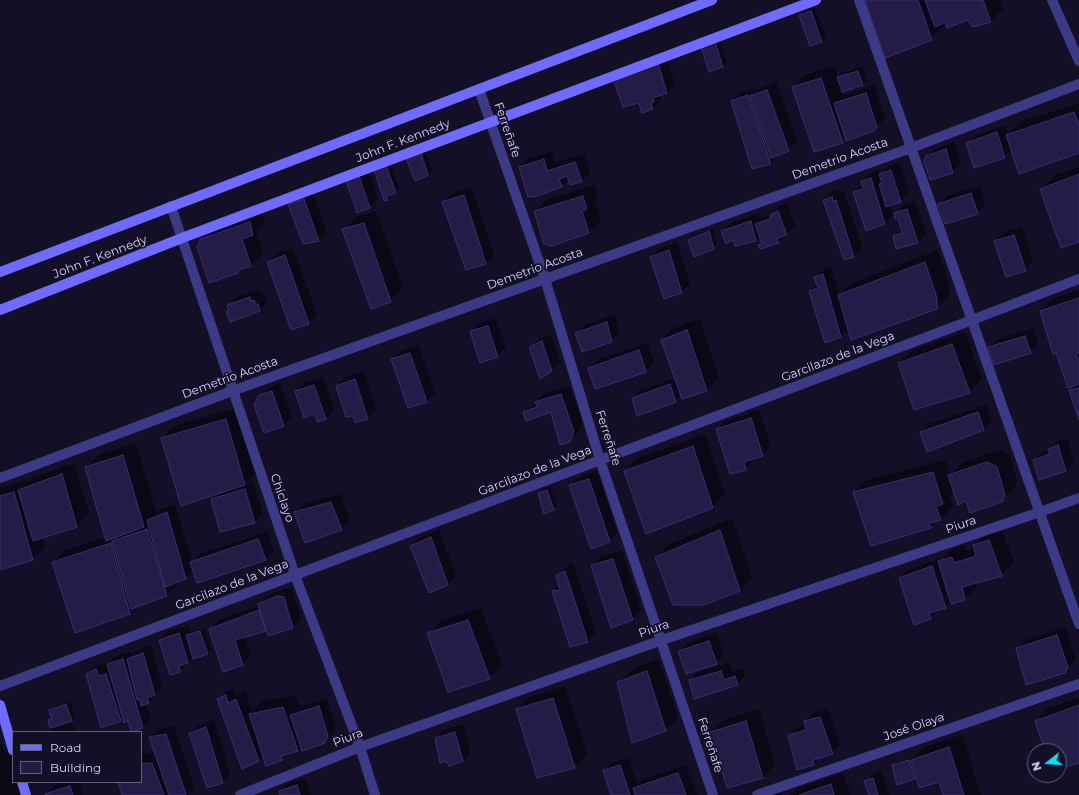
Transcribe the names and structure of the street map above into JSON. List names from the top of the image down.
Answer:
{
  "streets": {
    "street": [
      "Ferreñafe",
      "John F. Kennedy",
      "Demetrio Acosta",
      "Garcilazo de la Vega",
      "Chiclayo",
      "Piura",
      "José Olaya"
    ]
  },
  "crossings": [
    ["Ferreñafe", "John F. Kennedy"],
    ["Ferreñafe", "Demetrio Acosta"],
    ["Ferreñafe", "Garcilazo de la Vega"],
    ["Ferreñafe", "Piura"],
    ["John F. Kennedy", "Chiclayo"],
    ["Demetrio Acosta", "Chiclayo"],
    ["Garcilazo de la Vega", "Chiclayo"],
    ["Chiclayo", "Piura"]
  ],
  "legend": ["Road", "Building"],
  "north": "left"
}
